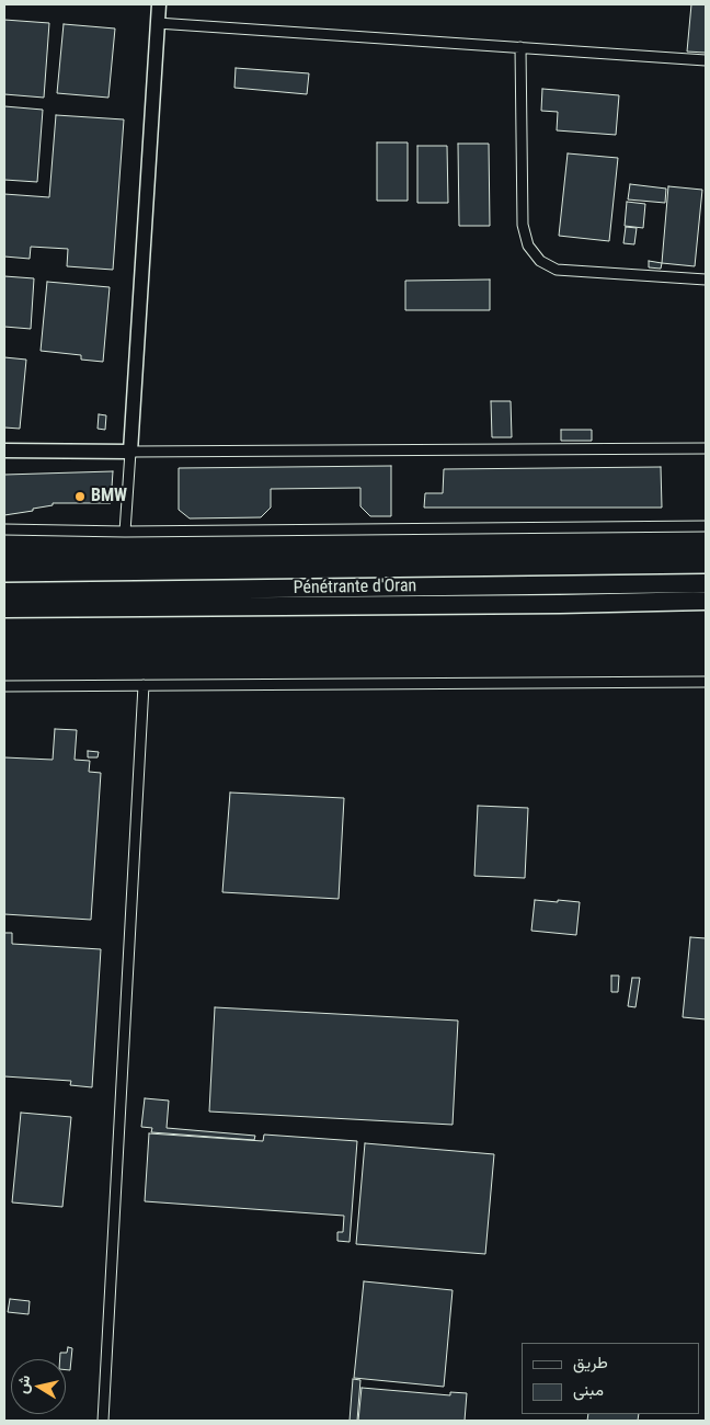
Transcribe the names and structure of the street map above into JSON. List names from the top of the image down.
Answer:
{
  "streets": {
    "highway": ["Pénétrante d'Oran"]
  },
  "places": ["BMW"],
  "legend": ["طريق", "مبنى"],
  "north": "left"
}
